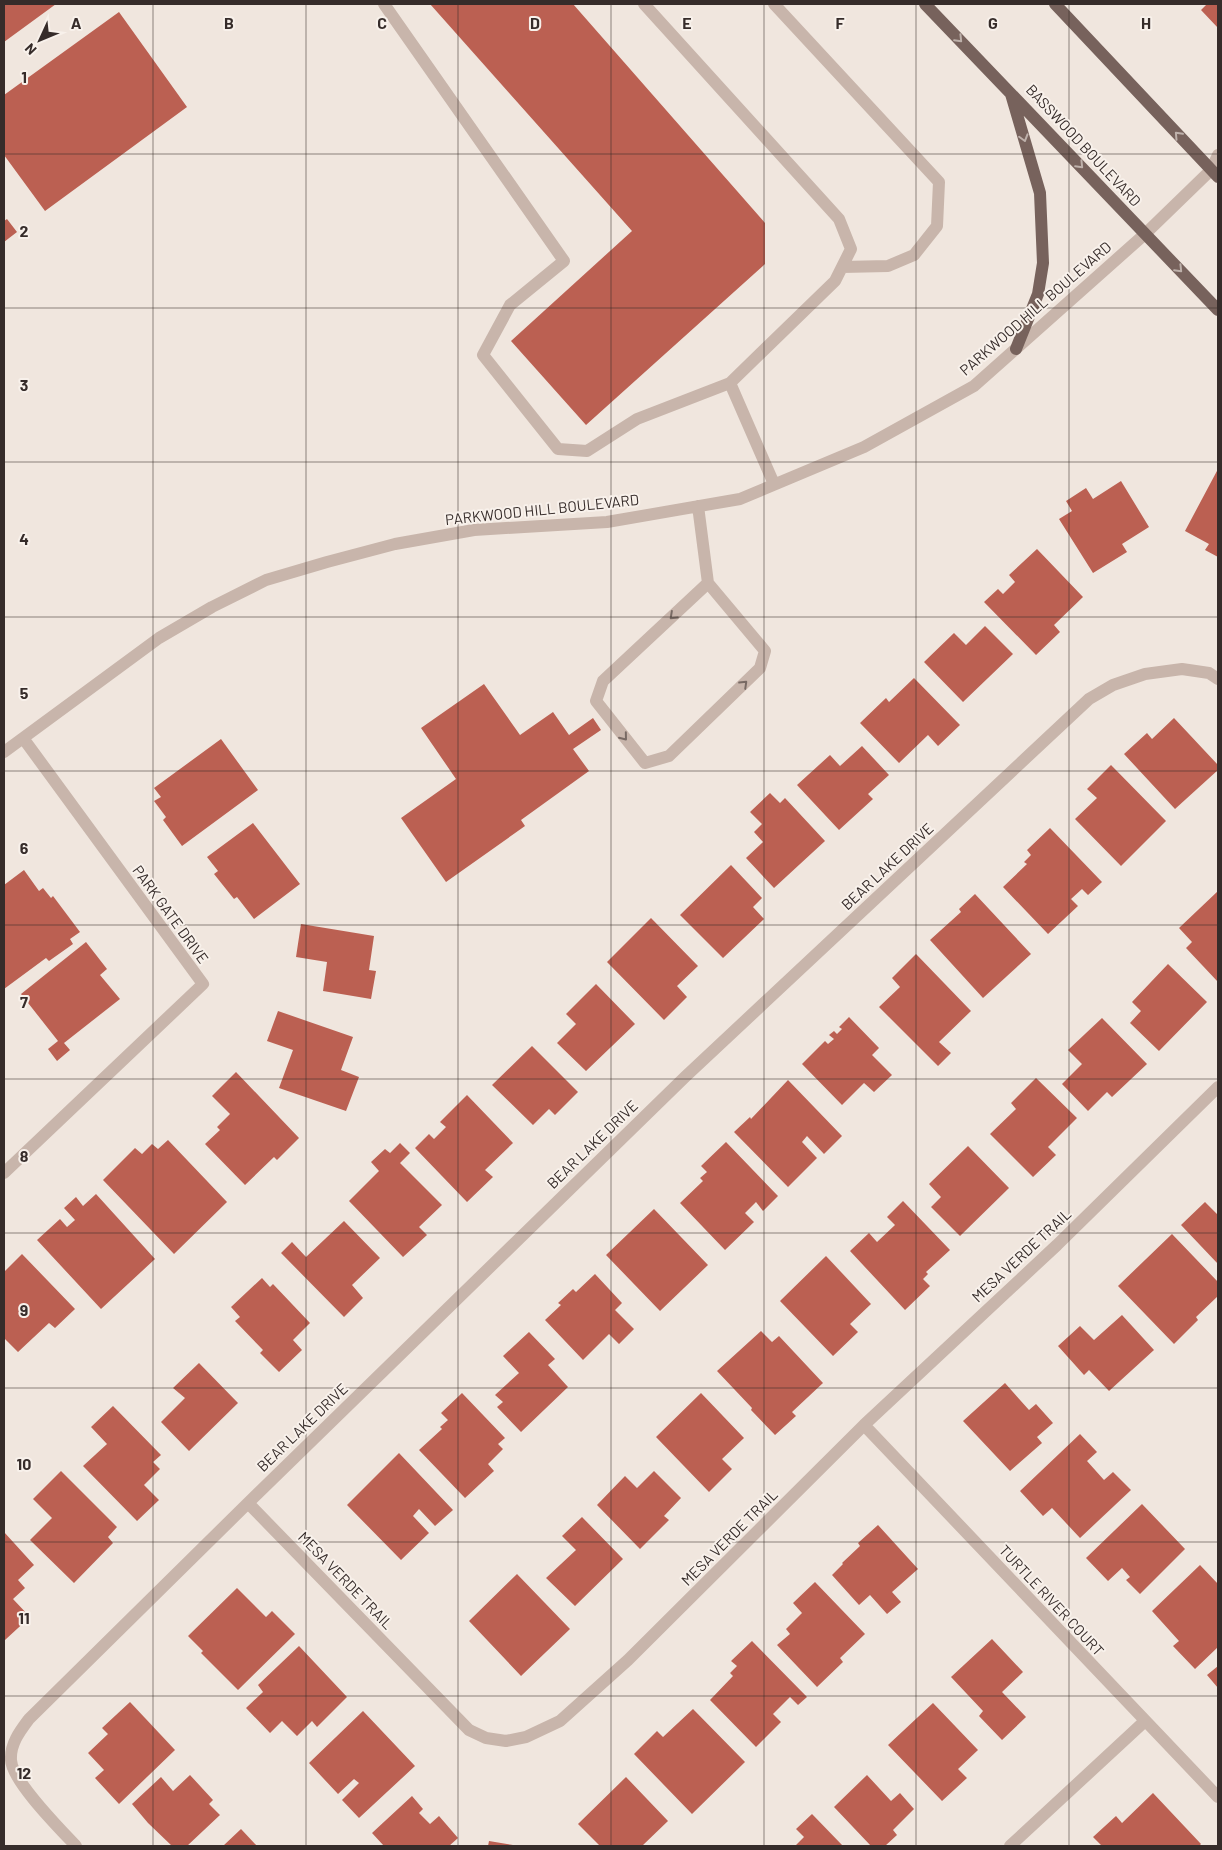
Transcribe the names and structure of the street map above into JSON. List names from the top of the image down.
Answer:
{
  "streets": {
    "main road": ["BASSWOOD BOULEVARD"],
    "street": [
      "PARKWOOD HILL BOULEVARD",
      "BEAR LAKE DRIVE",
      "PARK GATE DRIVE",
      "MESA VERDE TRAIL",
      "TURTLE RIVER COURT"
    ]
  },
  "crossings": [
    ["BASSWOOD BOULEVARD", "PARKWOOD HILL BOULEVARD"],
    ["PARKWOOD HILL BOULEVARD", "PARK GATE DRIVE"],
    ["BEAR LAKE DRIVE", "MESA VERDE TRAIL"],
    ["MESA VERDE TRAIL", "TURTLE RIVER COURT"]
  ],
  "north": "bottom left",
  "grid": {
    "columns": [
      "A",
      "B",
      "C",
      "D",
      "E",
      "F",
      "G",
      "H"
    ],
    "rows": [
      "1",
      "2",
      "3",
      "4",
      "5",
      "6",
      "7",
      "8",
      "9",
      "10",
      "11",
      "12"
    ]
  }
}
